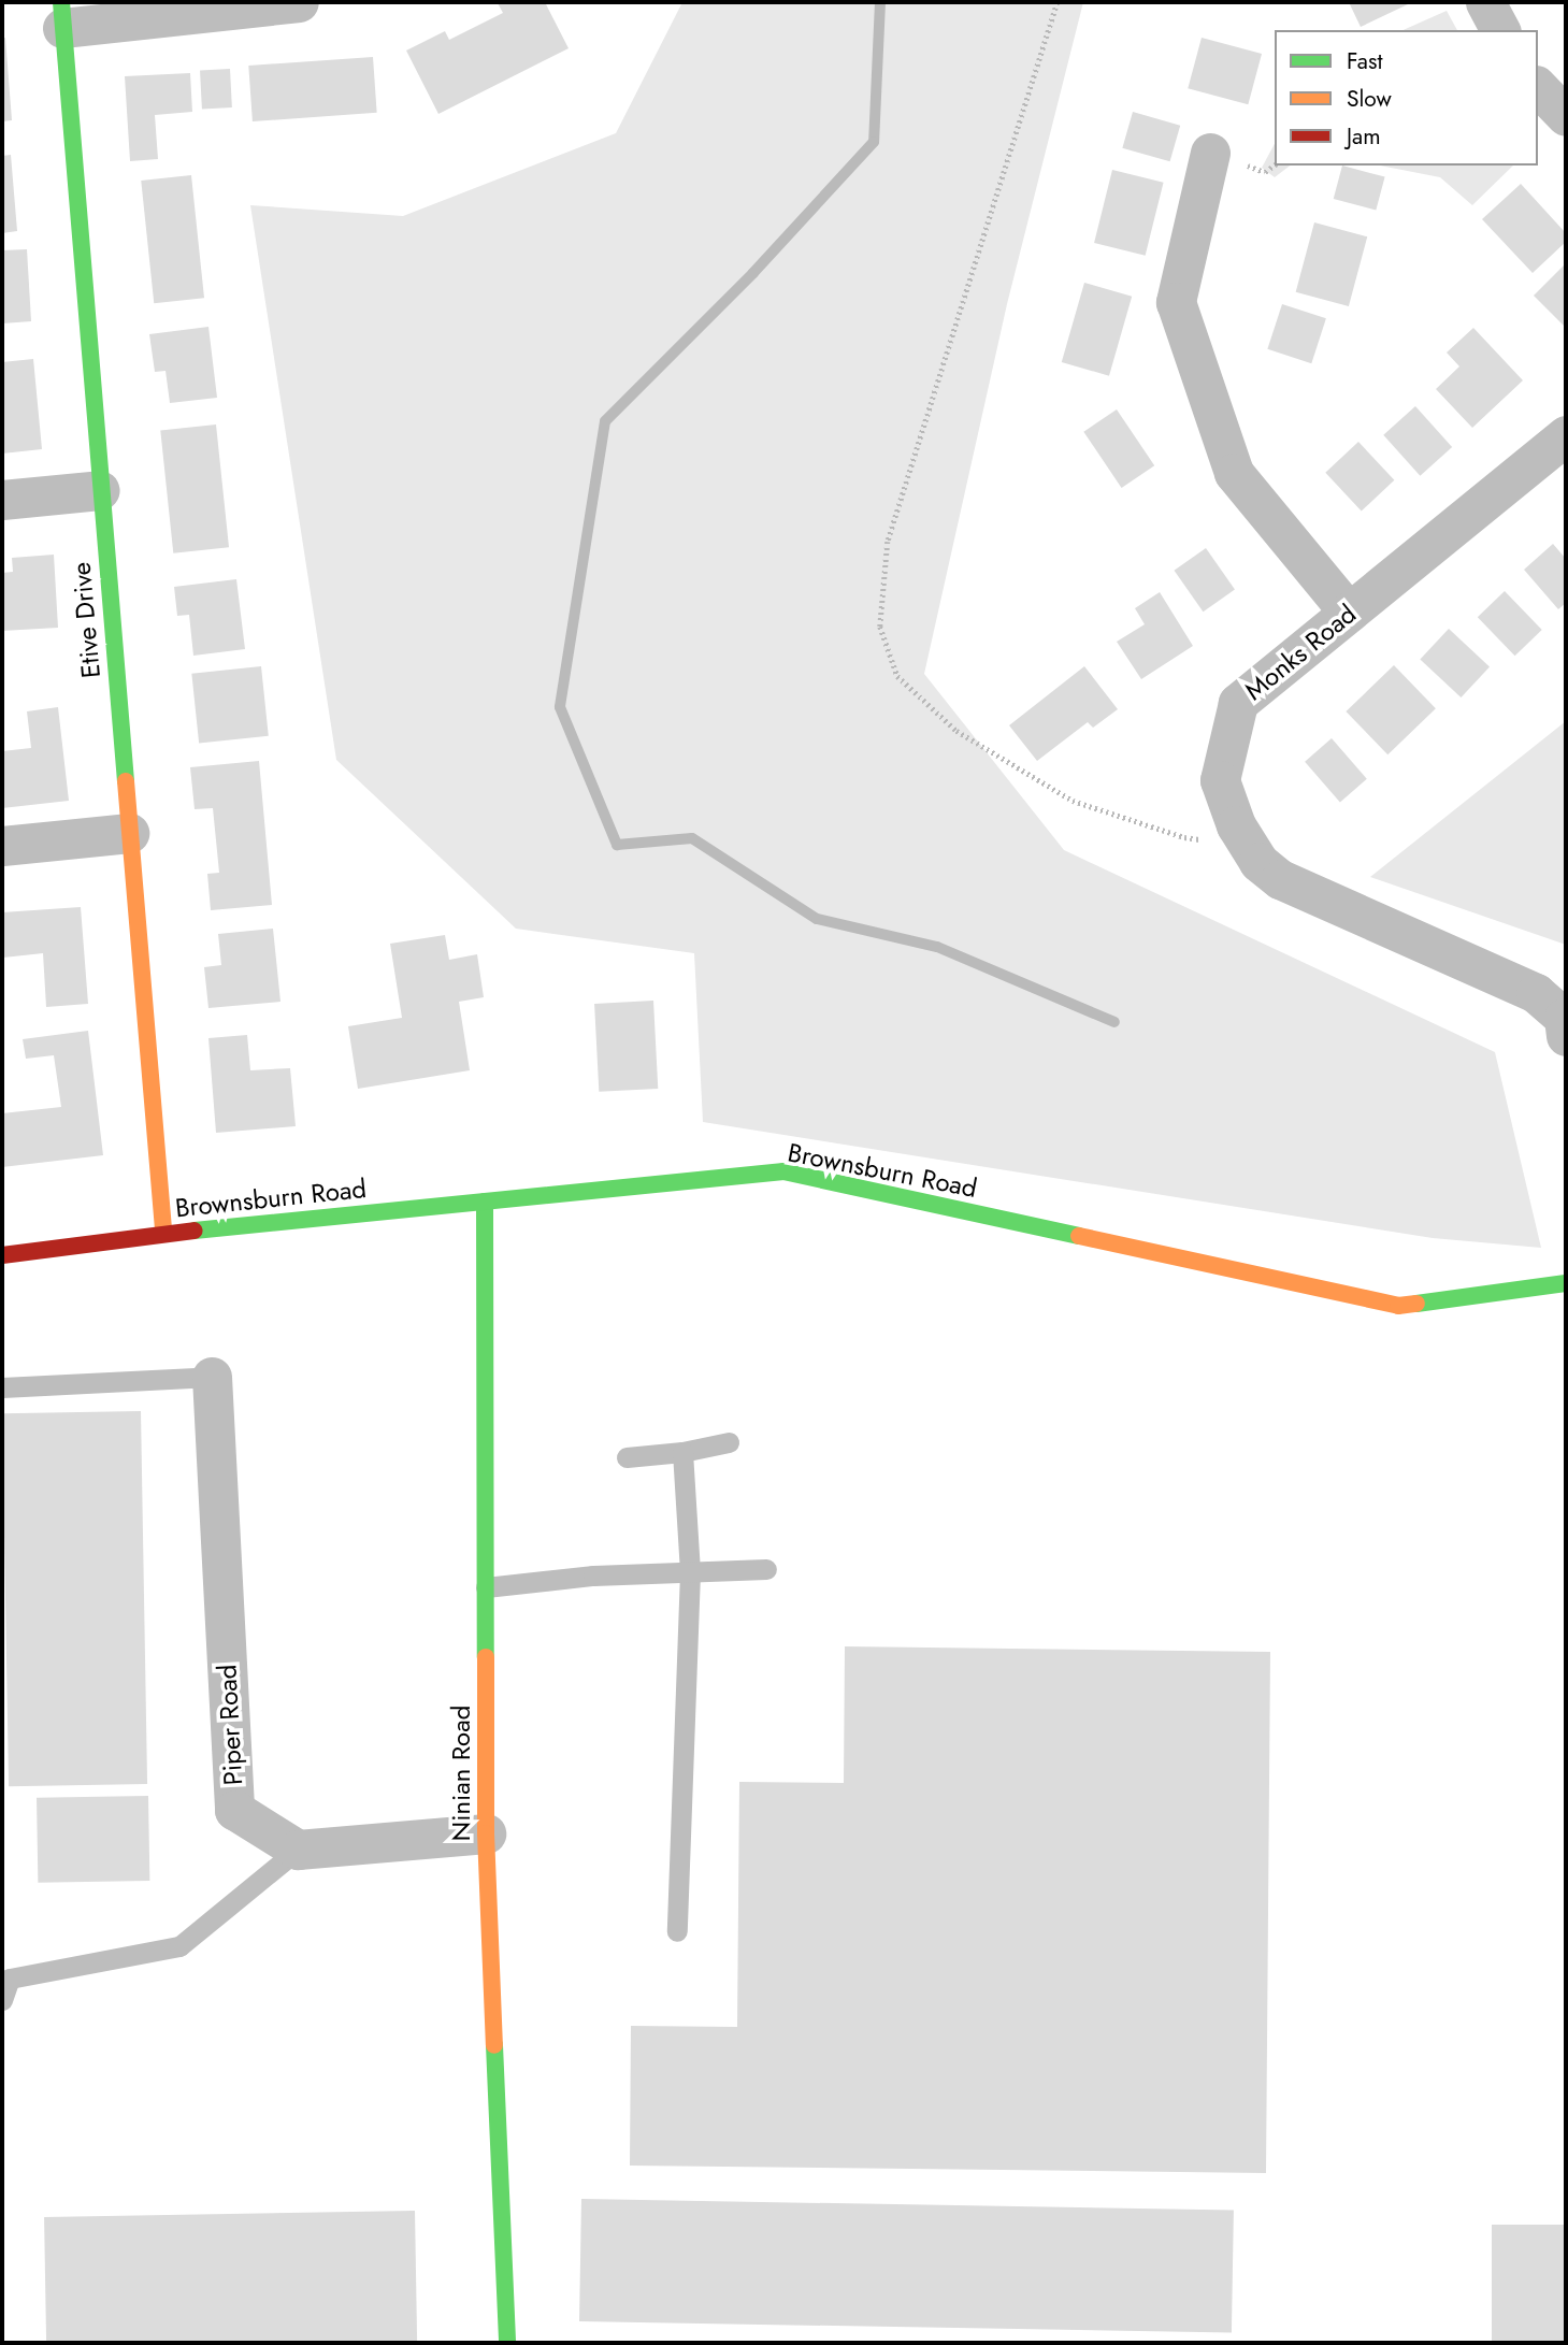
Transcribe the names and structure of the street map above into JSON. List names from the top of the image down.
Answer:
{
  "streets": {
    "street": [
      "Etive Drive",
      "Monks Road",
      "Brownsburn Road",
      "Piper Road",
      "Ninian Road"
    ]
  },
  "crossings": [
    ["Etive Drive", "Brownsburn Road"],
    ["Brownsburn Road", "Ninian Road"]
  ],
  "legend": ["Fast", "Slow", "Jam"]
}
